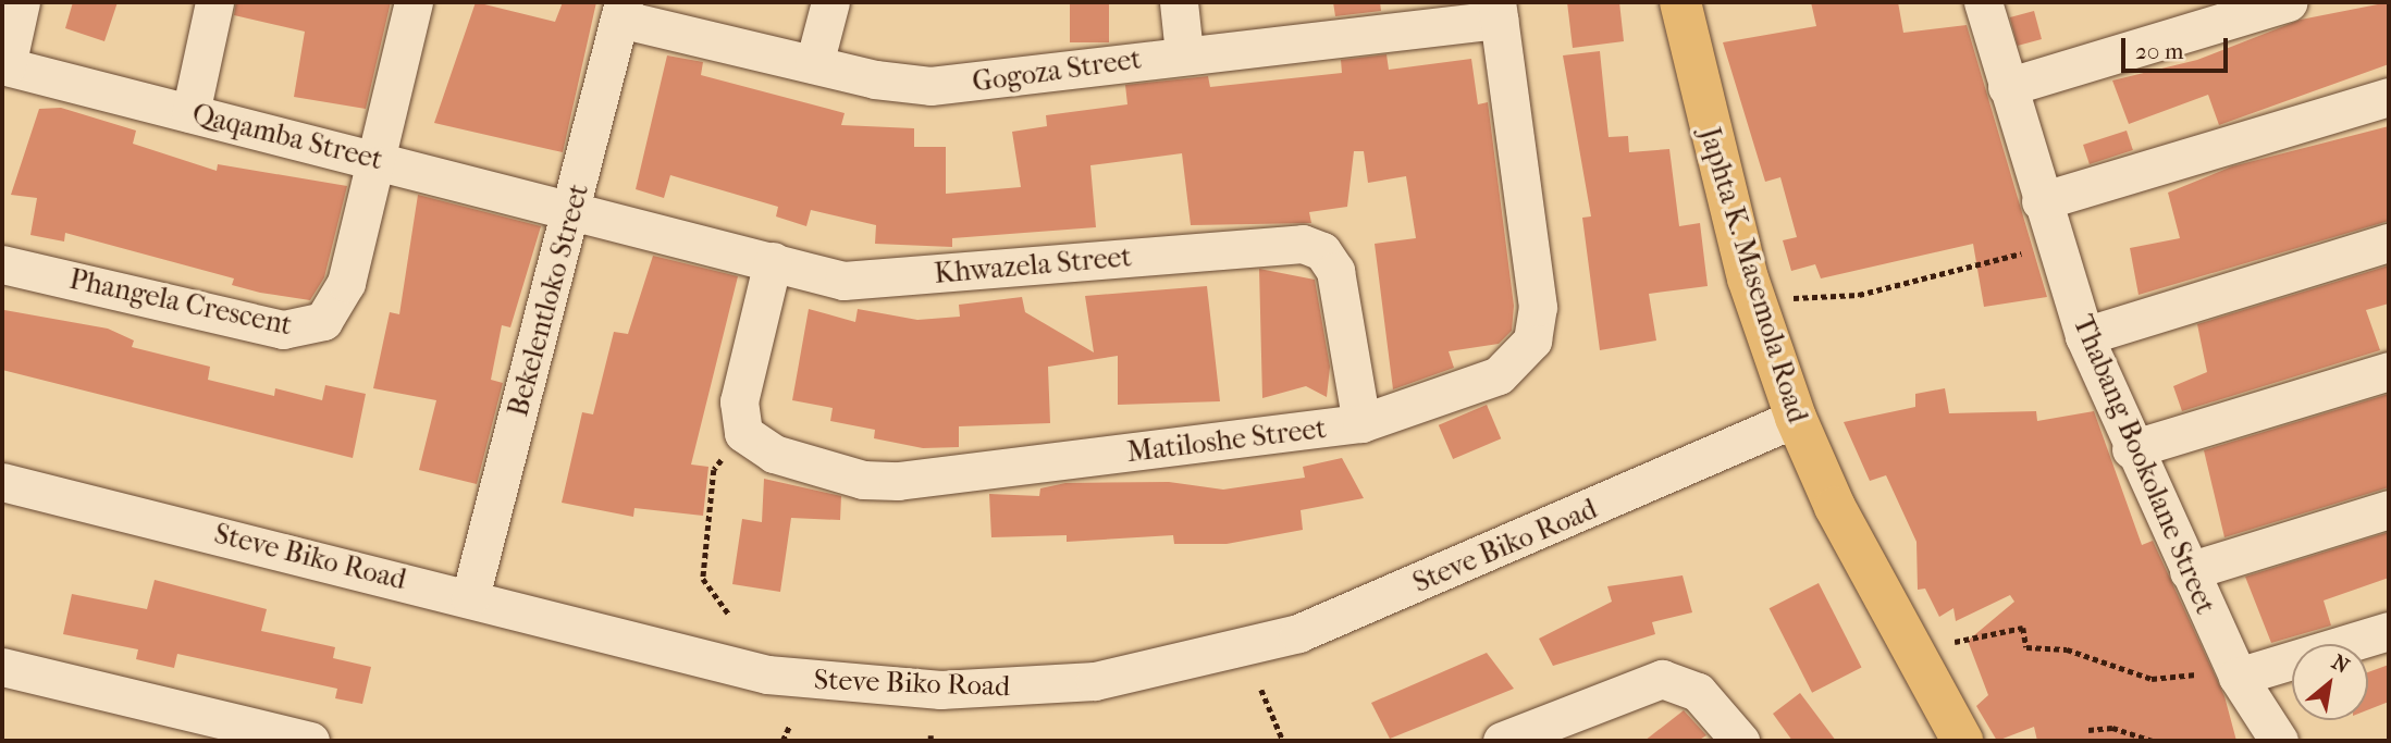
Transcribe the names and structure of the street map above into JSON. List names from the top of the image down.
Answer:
{
  "streets": {
    "main road": ["Japhta K. Masemola Road"],
    "street": [
      "Gogoza Street",
      "Qaqamba Street",
      "Khwazela Street",
      "Bekelentloko Street",
      "Phangela Crescent",
      "Matiloshe Street",
      "Thabang Bookolane Street",
      "Steve Biko Road"
    ]
  },
  "crossings": [
    ["Gogoza Street", "Bekelentloko Street"],
    ["Gogoza Street", "Matiloshe Street"],
    ["Qaqamba Street", "Khwazela Street"],
    ["Qaqamba Street", "Bekelentloko Street"],
    ["Qaqamba Street", "Phangela Crescent"],
    ["Khwazela Street", "Bekelentloko Street"],
    ["Khwazela Street", "Matiloshe Street"],
    ["Japhta K. Masemola Road", "Steve Biko Road"],
    ["Bekelentloko Street", "Steve Biko Road"]
  ],
  "scale_bar": "20 m",
  "north": "top right"
}
